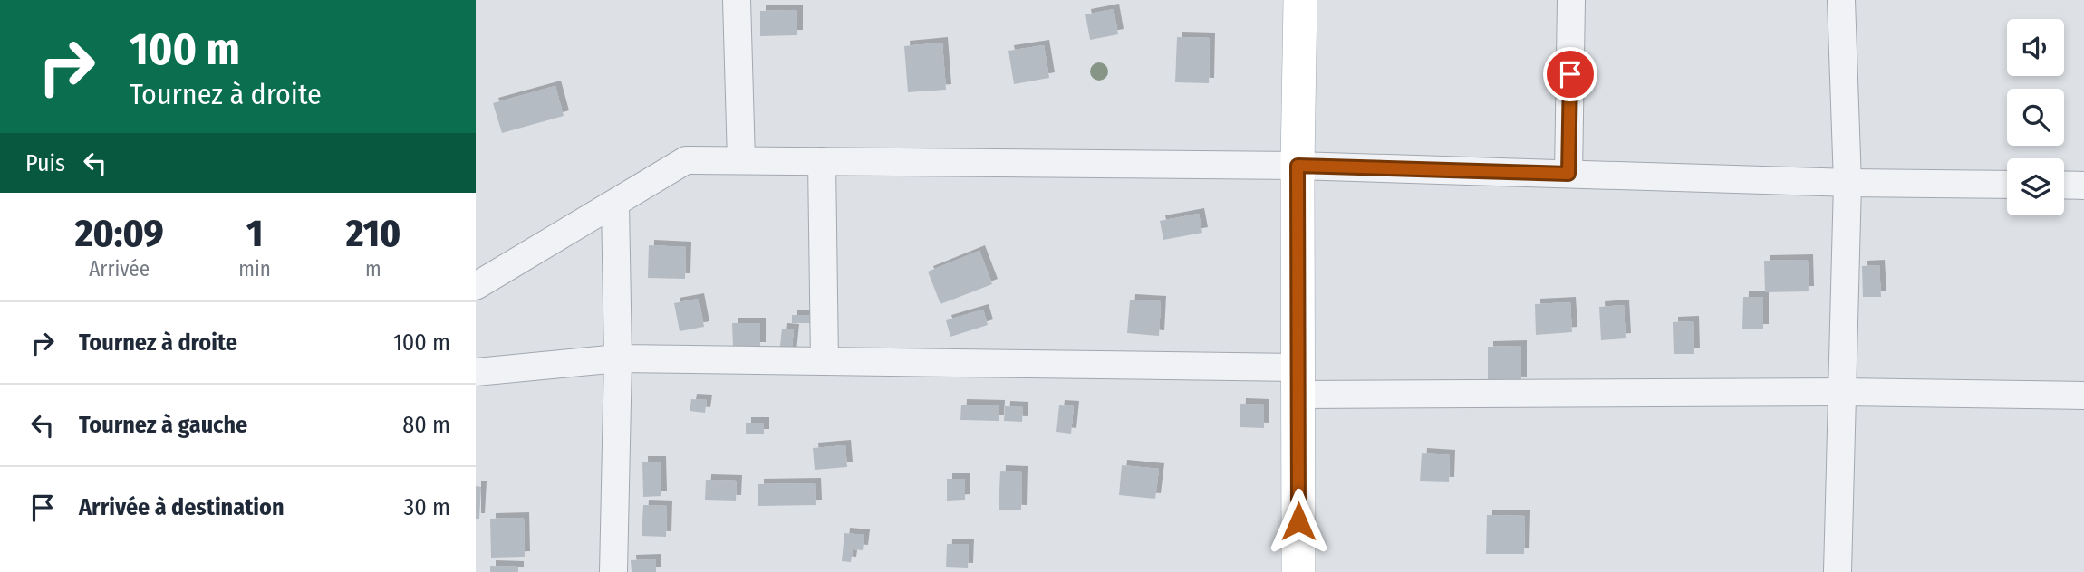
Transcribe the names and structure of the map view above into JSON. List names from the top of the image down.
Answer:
{
  "page": {
    "turn": ["100 m", "Tournez à droite"],
    "then": "Puis",
    "eta": [
      "20:09",
      "Arrivée",
      "1",
      "min",
      "210",
      "m"
    ],
    "list": [
      {
        "name": "Tournez à droite",
        "value": "100 m"
      },
      {
        "name": "Tournez à gauche",
        "value": "80 m"
      },
      {
        "name": "Arrivée à destination",
        "value": "30 m"
      }
    ]
  }
}
